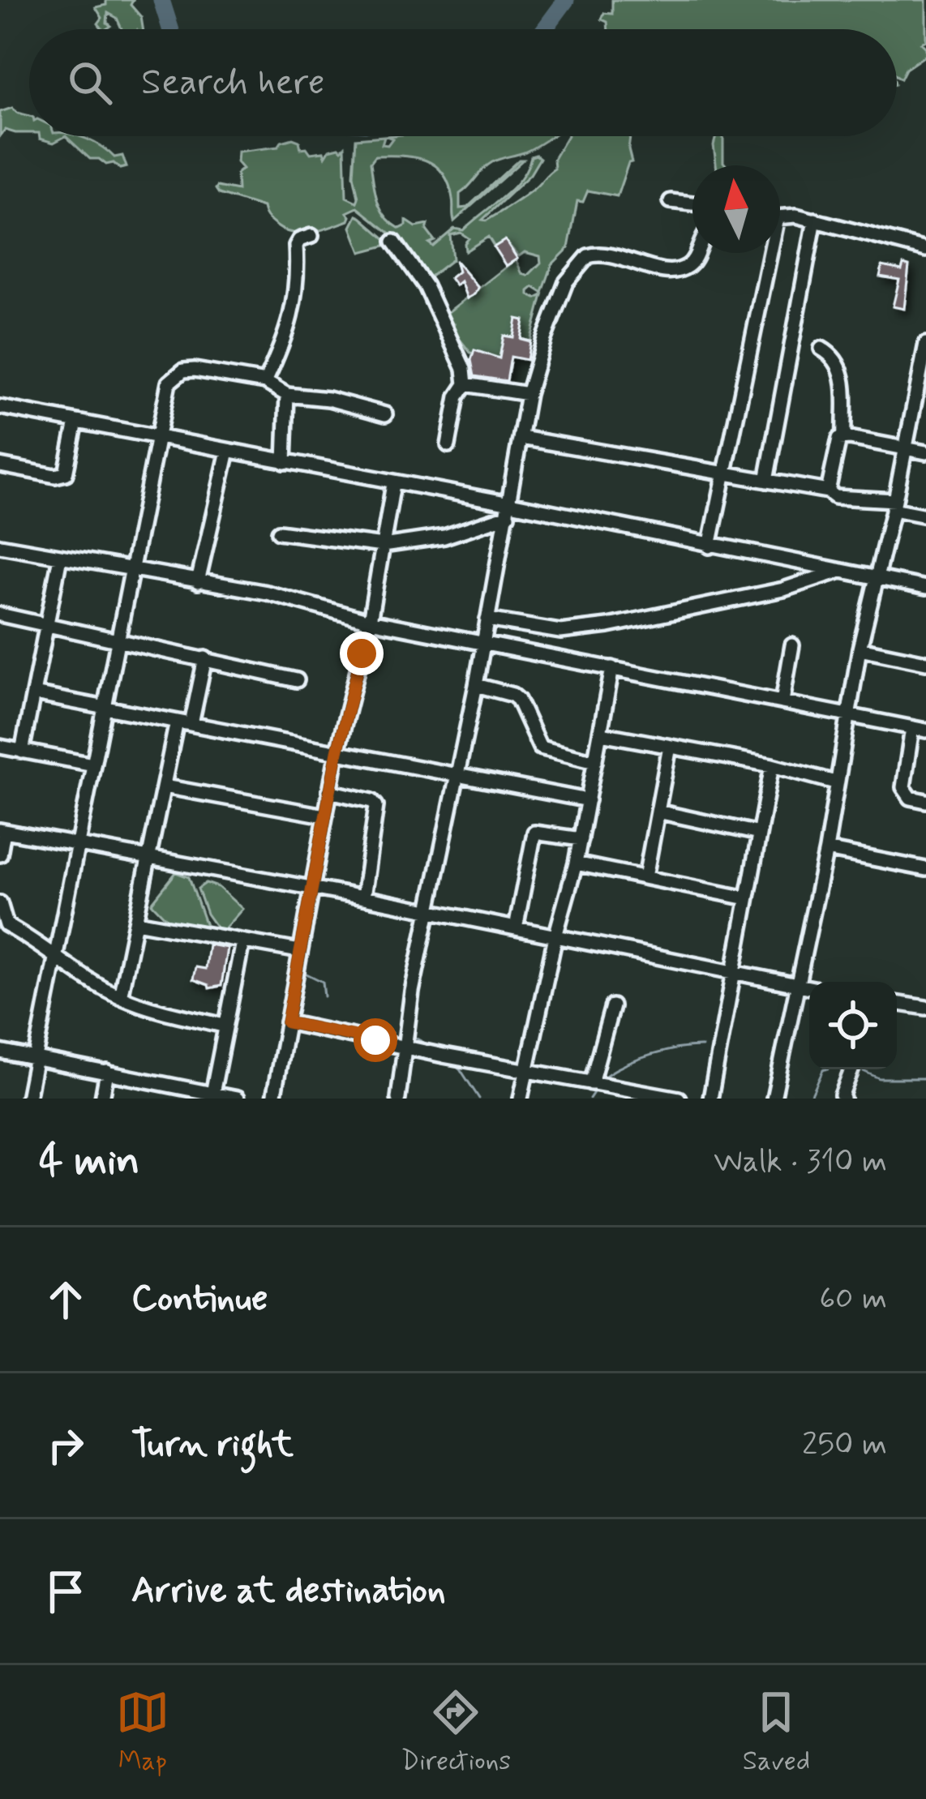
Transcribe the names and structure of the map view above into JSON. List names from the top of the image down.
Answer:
{
  "north": "top",
  "page": {
    "search": "Search here",
    "heading": ["4 min", "Walk · 310 m"],
    "list": [
      ["Continue", "60 m"],
      ["Turn right", "250 m"],
      "Arrive at destination"
    ],
    "nav": ["Map", "Directions", "Saved"]
  }
}
